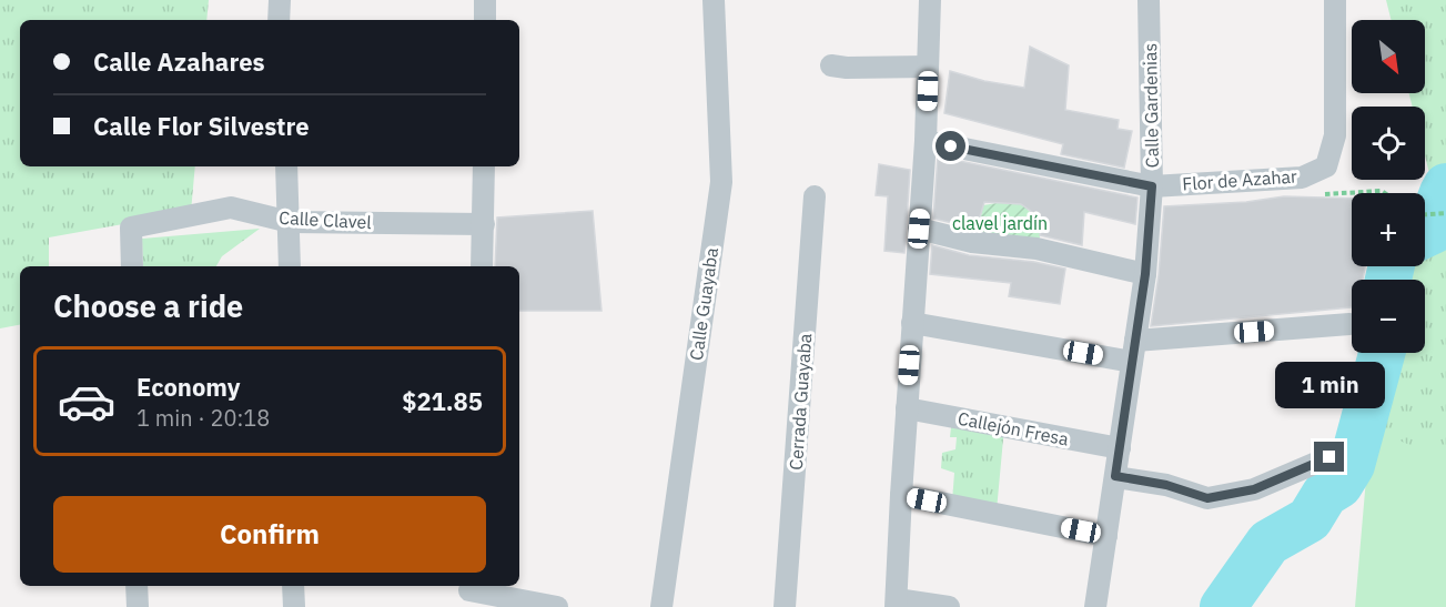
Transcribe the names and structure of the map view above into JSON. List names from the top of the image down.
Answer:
{
  "streets": {
    "street": [
      "Calle Gardenias",
      "Flor de Azahar",
      "Calle Clavel",
      "Calle Guayaba",
      "Cerrada Guayaba",
      "Callejón Fresa"
    ]
  },
  "crossings": [
    ["Calle Gardenias", "Flor de Azahar"],
    ["Calle Gardenias", "Callejón Fresa"]
  ],
  "parks": ["clavel jardín"],
  "north": "bottom right",
  "page": {
    "map_buttons": ["+", "−"],
    "banner": ["Calle Azahares", "Calle Flor Silvestre"],
    "heading": "Choose a ride",
    "list": [
      {
        "name": "Economy",
        "note": "1 min · 20:18",
        "value": "$21.85"
      }
    ],
    "bubble": "1 min",
    "buttons": "Confirm"
  }
}
